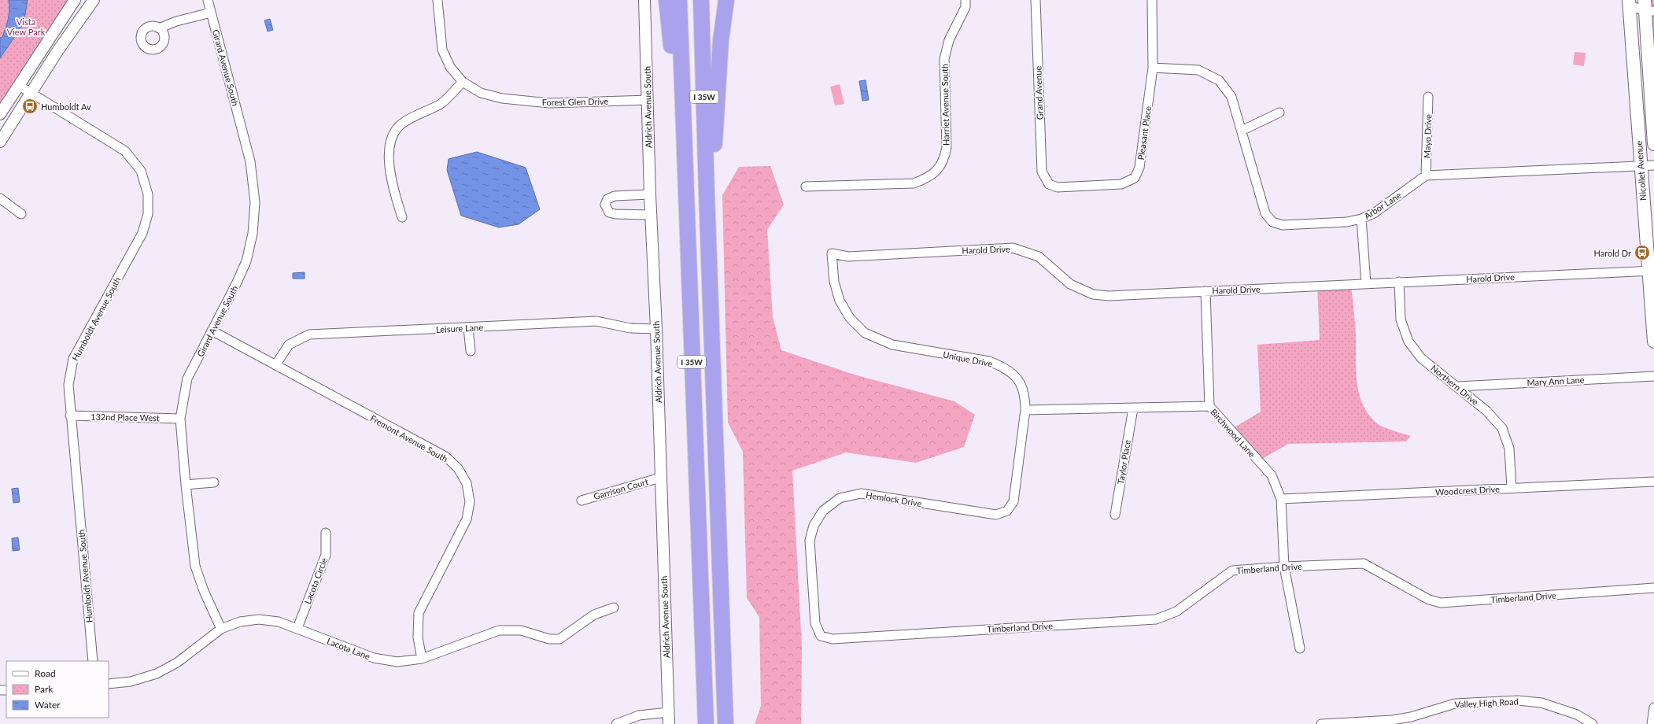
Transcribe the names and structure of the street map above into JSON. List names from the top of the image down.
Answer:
{
  "streets": {
    "highway": ["I 35W"],
    "main road": ["Nicollet Avenue"],
    "street": [
      "Girard Avenue South",
      "Grand Avenue",
      "Forest Glen Drive",
      "Harriet Avenue South",
      "Aldrich Avenue South",
      "Pleasant Place",
      "Mayo Drive",
      "Arbor Lane",
      "Harold Drive",
      "Humboldt Avenue South",
      "Leisure Lane",
      "Unique Drive",
      "Mary Ann Lane",
      "Northern Drive",
      "132nd Place West",
      "Birchwood Lane",
      "Fremont Avenue South",
      "Taylor Place",
      "Garrison Court",
      "Woodcrest Drive",
      "Hemlock Drive",
      "Timberland Drive",
      "Lacota Circle",
      "Lacota Lane",
      "Valley High Road"
    ]
  },
  "crossings": [
    ["Girard Avenue South", "132nd Place West"],
    ["Girard Avenue South", "Fremont Avenue South"],
    ["Girard Avenue South", "Lacota Lane"],
    ["Grand Avenue", "Pleasant Place"],
    ["Forest Glen Drive", "Aldrich Avenue South"],
    ["Aldrich Avenue South", "Leisure Lane"],
    ["Aldrich Avenue South", "Garrison Court"],
    ["Pleasant Place", "Arbor Lane"],
    ["Mayo Drive", "Arbor Lane"],
    ["Nicollet Avenue", "Harold Drive"],
    ["Harold Drive", "Unique Drive"],
    ["Harold Drive", "Northern Drive"],
    ["Harold Drive", "Birchwood Lane"],
    ["Humboldt Avenue South", "132nd Place West"],
    ["Leisure Lane", "Fremont Avenue South"],
    ["Unique Drive", "Hemlock Drive"],
    ["Mary Ann Lane", "Northern Drive"],
    ["Northern Drive", "Woodcrest Drive"],
    ["Birchwood Lane", "Woodcrest Drive"],
    ["Birchwood Lane", "Timberland Drive"],
    ["Fremont Avenue South", "Lacota Lane"],
    ["Hemlock Drive", "Timberland Drive"],
    ["Lacota Circle", "Lacota Lane"]
  ],
  "parks": ["Vista View Park"],
  "places": {
    "bus stop": ["Humboldt Av", "Harold Dr"]
  },
  "legend": ["Road", "Park", "Water"]
}
